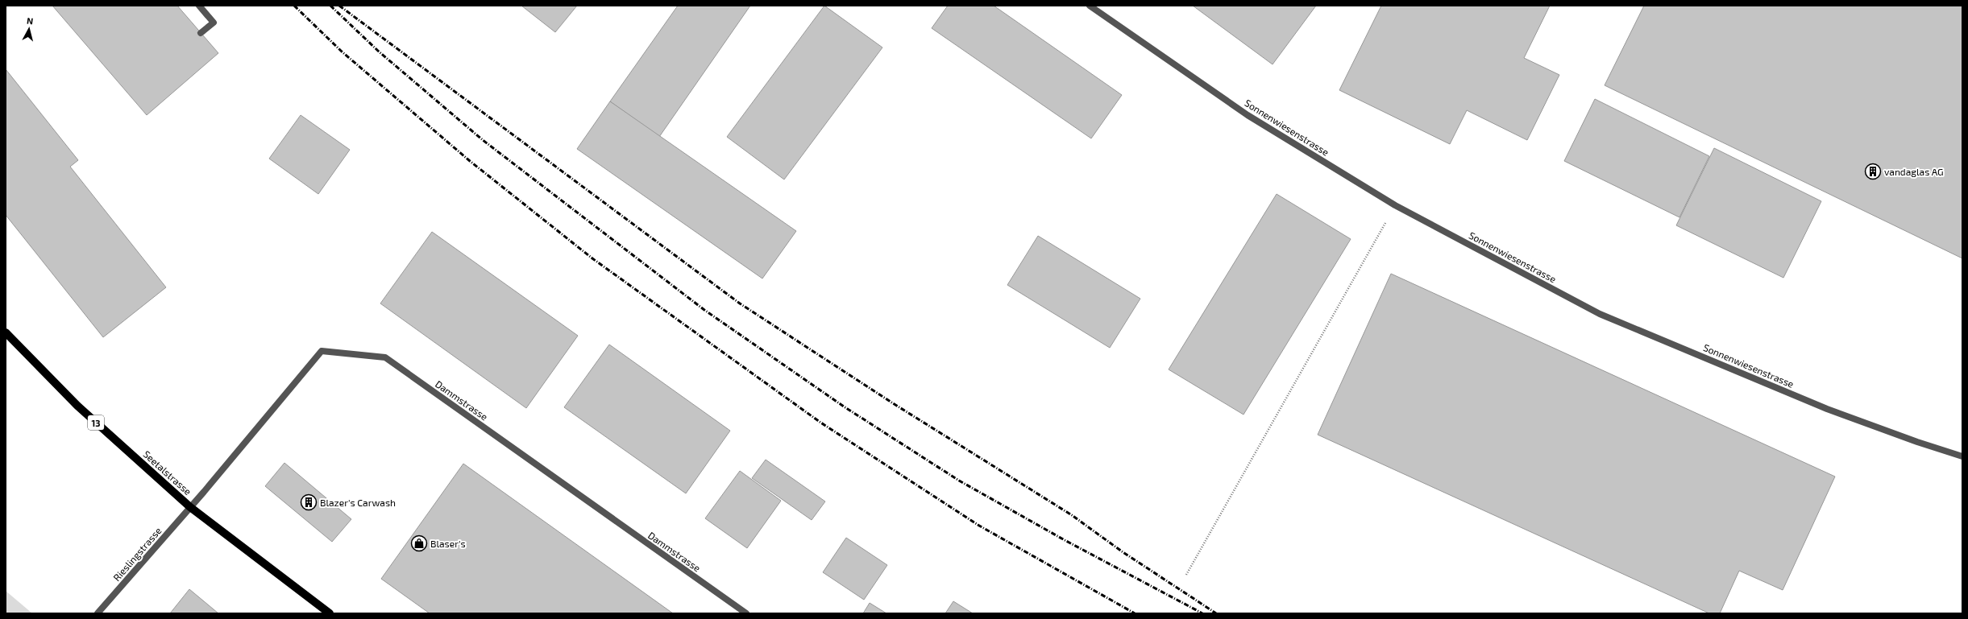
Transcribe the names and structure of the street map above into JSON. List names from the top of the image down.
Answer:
{
  "streets": {
    "main road": ["13", "Seetalstrasse"],
    "street": ["Sonnenwiesenstrasse", "Dammstrasse", "Rieslingstrasse"]
  },
  "crossings": [
    ["Dammstrasse", "Seetalstrasse"],
    ["Dammstrasse", "Rieslingstrasse"],
    ["Seetalstrasse", "Rieslingstrasse"]
  ],
  "places": {
    "building": ["vandaglas AG", "Blazer's Carwash"],
    "shop": ["Blaser's"]
  },
  "north": "top"
}
